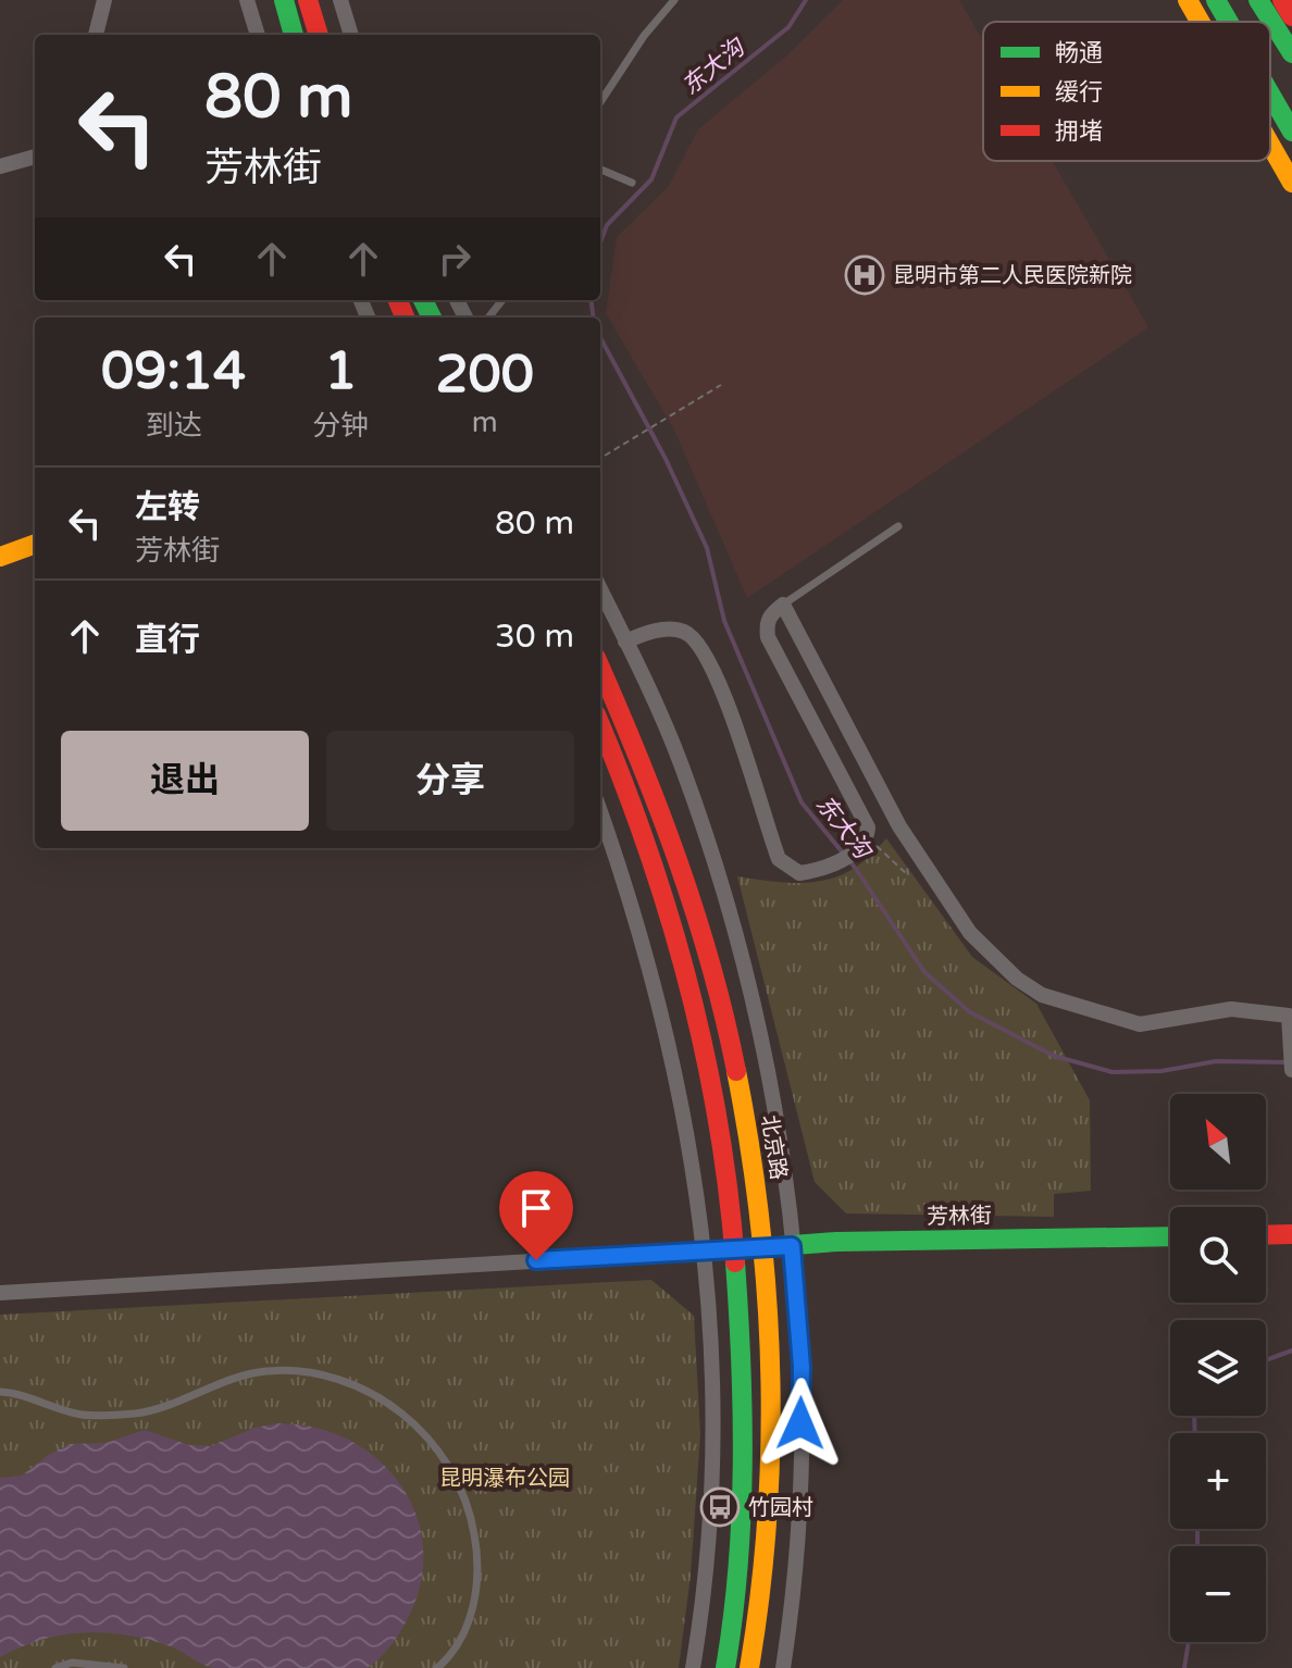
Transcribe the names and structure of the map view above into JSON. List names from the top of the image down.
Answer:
{
  "streets": {
    "main road": ["北京路", "芳林街"]
  },
  "crossings": [
    ["北京路", "芳林街"]
  ],
  "water": ["东大沟"],
  "parks": ["昆明瀑布公园"],
  "places": {
    "hospital": ["昆明市第二人民医院新院"],
    "bus stop": ["竹园村"]
  },
  "legend": ["畅通", "缓行", "拥堵"],
  "north": "top left",
  "page": {
    "turn": ["80 m", "芳林街"],
    "eta": [
      "09:14",
      "到达",
      "1",
      "分钟",
      "200",
      "m"
    ],
    "list": [
      {
        "name": "左转",
        "note": "芳林街",
        "value": "80 m"
      },
      {
        "name": "直行",
        "value": "30 m"
      }
    ],
    "buttons": ["退出", "分享"],
    "map_buttons": ["+", "−"]
  }
}
